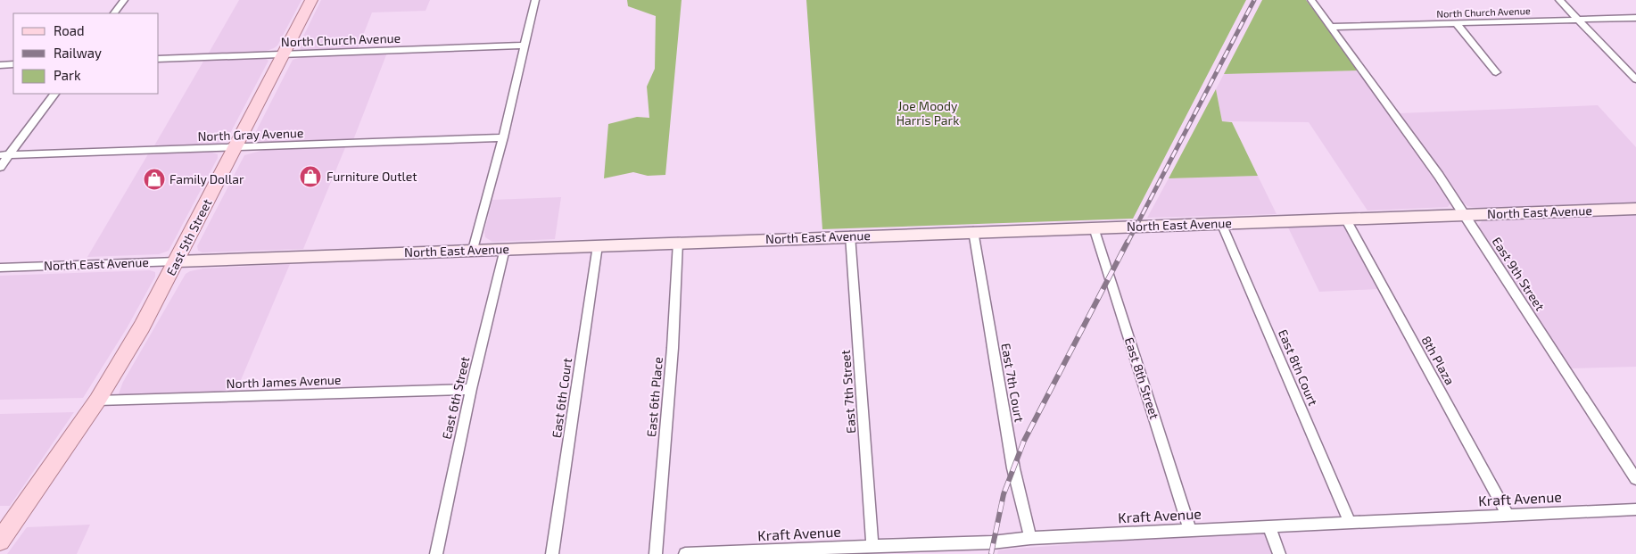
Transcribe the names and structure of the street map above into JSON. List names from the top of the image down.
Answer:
{
  "streets": {
    "main road": ["North East Avenue", "East 5th Street"],
    "street": [
      "North Church Avenue",
      "North Gray Avenue",
      "East 9th Street",
      "8th Plaza",
      "East 8th Court",
      "East 8th Street",
      "North James Avenue",
      "East 7th Court",
      "East 7th Street",
      "East 6th Place",
      "East 6th Street",
      "East 6th Court",
      "Kraft Avenue"
    ]
  },
  "crossings": [
    ["North Church Avenue", "East 5th Street"],
    ["North Church Avenue", "East 9th Street"],
    ["North Gray Avenue", "East 5th Street"],
    ["North East Avenue", "East 5th Street"],
    ["North East Avenue", "East 9th Street"],
    ["North East Avenue", "8th Plaza"],
    ["North East Avenue", "East 8th Court"],
    ["North East Avenue", "East 8th Street"],
    ["North East Avenue", "East 7th Court"],
    ["North East Avenue", "East 7th Street"],
    ["North East Avenue", "East 6th Place"],
    ["North East Avenue", "East 6th Street"],
    ["North East Avenue", "East 6th Court"],
    ["East 5th Street", "North James Avenue"],
    ["8th Plaza", "Kraft Avenue"],
    ["East 8th Court", "Kraft Avenue"],
    ["East 8th Street", "Kraft Avenue"],
    ["North James Avenue", "East 6th Street"],
    ["East 7th Court", "Kraft Avenue"],
    ["East 7th Street", "Kraft Avenue"]
  ],
  "parks": ["Joe Moody Harris Park"],
  "places": {
    "shop": ["Furniture Outlet", "Family Dollar"]
  },
  "legend": ["Road", "Railway", "Park"]
}
